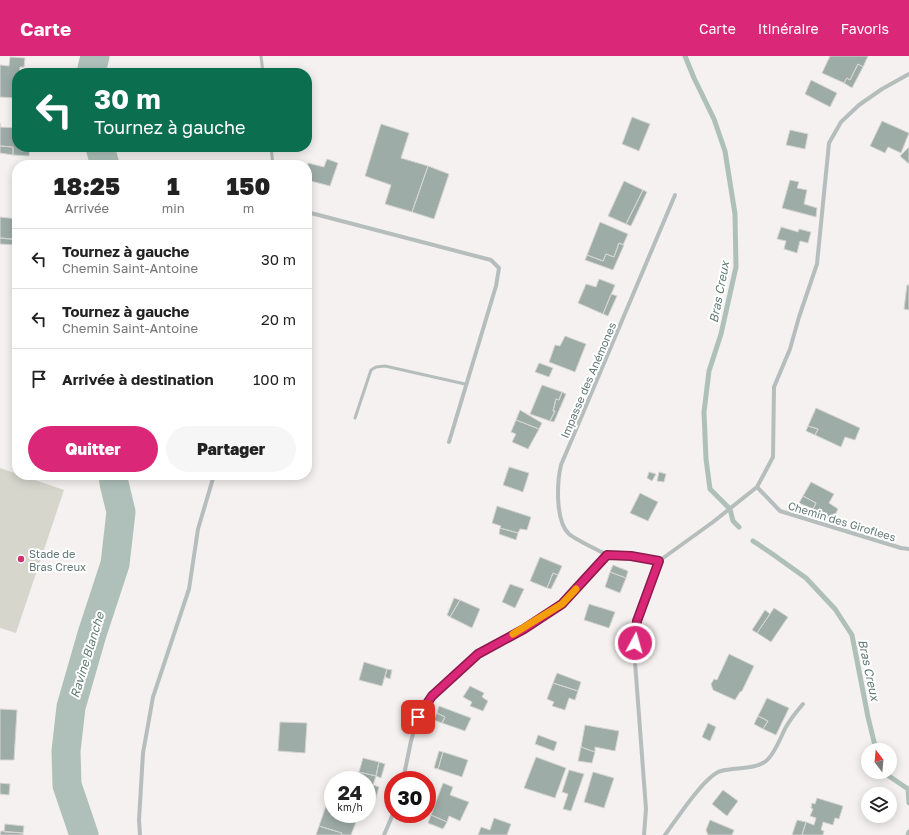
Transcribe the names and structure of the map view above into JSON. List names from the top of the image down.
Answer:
{
  "streets": {
    "street": ["Impasse des Anémones", "Chemin des Giroflees"]
  },
  "water": ["Bras Creux", "Ravine Blanche"],
  "places": ["Stade de Bras Creux"],
  "north": "top",
  "page": {
    "header": "Carte",
    "nav": ["Carte", "Itinéraire", "Favoris"],
    "turn": ["30 m", "Tournez à gauche"],
    "eta": [
      "18:25",
      "Arrivée",
      "1",
      "min",
      "150",
      "m"
    ],
    "list": [
      {
        "name": "Tournez à gauche",
        "note": "Chemin Saint-Antoine",
        "value": "30 m"
      },
      {
        "name": "Tournez à gauche",
        "note": "Chemin Saint-Antoine",
        "value": "20 m"
      },
      {
        "name": "Arrivée à destination",
        "value": "100 m"
      }
    ],
    "buttons": ["Quitter", "Partager"],
    "speed": "24 km/h",
    "limit": "30"
  }
}
